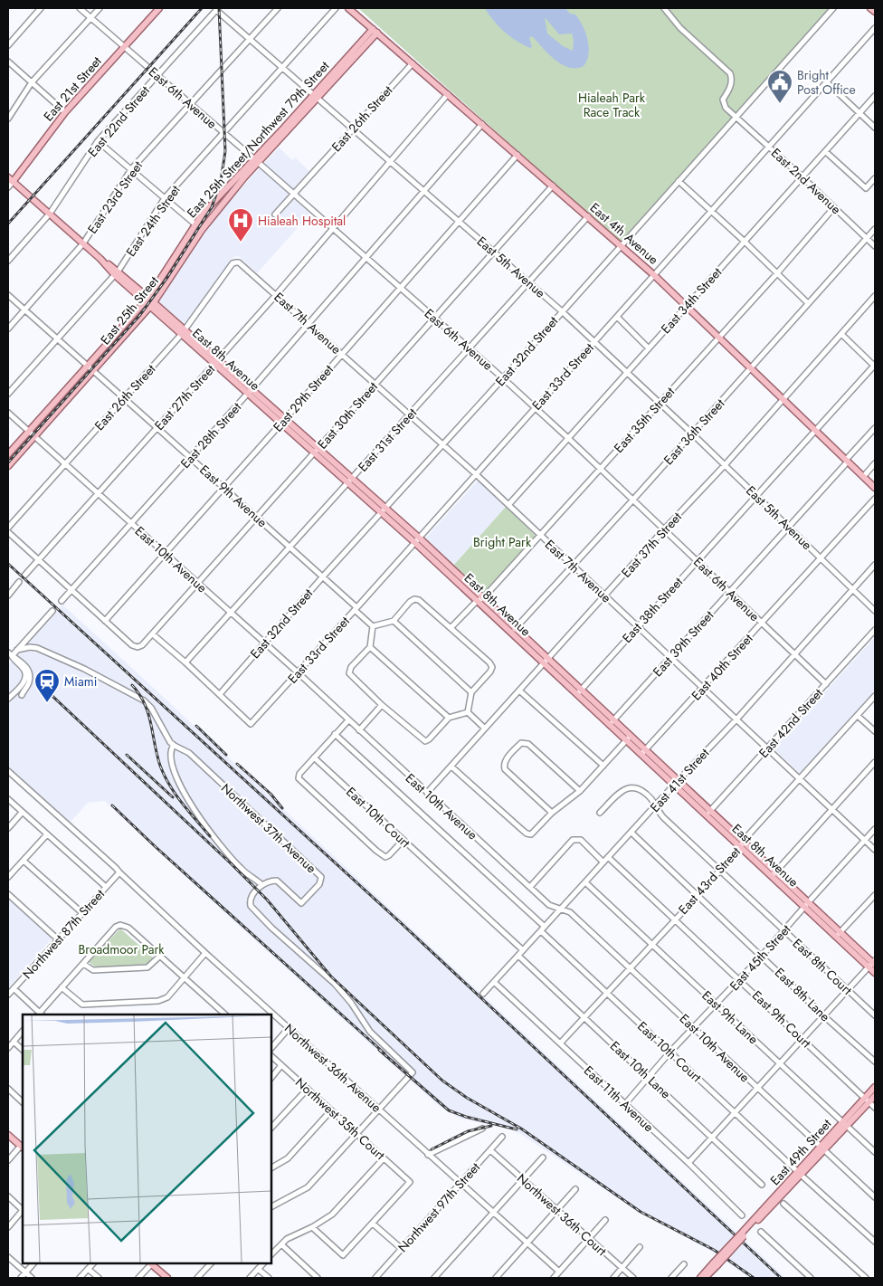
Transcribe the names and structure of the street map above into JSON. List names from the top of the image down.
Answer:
{
  "streets": {
    "main road": [
      "East 21st Street",
      "East 25th Street/Northwest 79th Street",
      "East 4th Avenue",
      "East 25th Street",
      "East 8th Avenue",
      "East 49th Street"
    ],
    "street": [
      "East 6th Avenue",
      "East 26th Street",
      "East 22nd Street",
      "East 2nd Avenue",
      "East 23rd Street",
      "East 24th Street",
      "East 5th Avenue",
      "East 34th Street",
      "East 7th Avenue",
      "East 32nd Street",
      "East 33rd Street",
      "East 27th Street",
      "East 29th Street",
      "East 30th Street",
      "East 35th Street",
      "East 36th Street",
      "East 28th Street",
      "East 31st Street",
      "East 9th Avenue",
      "East 37th Street",
      "East 10th Avenue",
      "East 38th Street",
      "East 39th Street",
      "East 40th Street",
      "East 42nd Street",
      "East 41st Street",
      "East 10th Court",
      "Northwest 37th Avenue",
      "East 43rd Street",
      "Northwest 87th Street",
      "East 45th Street",
      "East 8th Court",
      "East 8th Lane",
      "East 9th Lane",
      "East 9th Court",
      "Northwest 36th Avenue",
      "East 10th Lane",
      "East 11th Avenue",
      "Northwest 35th Court",
      "Northwest 97th Street",
      "Northwest 36th Court"
    ]
  },
  "crossings": [
    ["East 21st Street", "East 6th Avenue"],
    ["East 21st Street", "East 8th Avenue"],
    ["East 6th Avenue", "East 26th Street"],
    ["East 6th Avenue", "East 22nd Street"],
    ["East 6th Avenue", "East 25th Street/Northwest 79th Street"],
    ["East 6th Avenue", "East 23rd Street"],
    ["East 6th Avenue", "East 24th Street"],
    ["East 6th Avenue", "East 34th Street"],
    ["East 6th Avenue", "East 25th Street"],
    ["East 6th Avenue", "East 32nd Street"],
    ["East 6th Avenue", "East 33rd Street"],
    ["East 6th Avenue", "East 27th Street"],
    ["East 6th Avenue", "East 29th Street"],
    ["East 6th Avenue", "East 30th Street"],
    ["East 6th Avenue", "East 35th Street"],
    ["East 6th Avenue", "East 36th Street"],
    ["East 6th Avenue", "East 28th Street"],
    ["East 6th Avenue", "East 31st Street"],
    ["East 6th Avenue", "East 37th Street"],
    ["East 6th Avenue", "East 38th Street"],
    ["East 6th Avenue", "East 39th Street"],
    ["East 6th Avenue", "East 40th Street"],
    ["East 6th Avenue", "East 42nd Street"],
    ["East 6th Avenue", "East 41st Street"],
    ["East 26th Street", "East 4th Avenue"],
    ["East 26th Street", "East 5th Avenue"],
    ["East 26th Street", "East 7th Avenue"],
    ["East 26th Street", "East 8th Avenue"],
    ["East 26th Street", "East 9th Avenue"],
    ["East 26th Street", "East 10th Avenue"],
    ["East 22nd Street", "East 5th Avenue"],
    ["East 22nd Street", "East 8th Avenue"],
    ["East 25th Street/Northwest 79th Street", "East 4th Avenue"],
    ["East 25th Street/Northwest 79th Street", "East 5th Avenue"],
    ["East 25th Street/Northwest 79th Street", "East 25th Street"],
    ["East 25th Street/Northwest 79th Street", "East 8th Avenue"],
    ["East 25th Street/Northwest 79th Street", "East 9th Avenue"],
    ["East 25th Street/Northwest 79th Street", "East 10th Avenue"],
    ["East 2nd Avenue", "East 34th Street"],
    ["East 2nd Avenue", "East 32nd Street"],
    ["East 2nd Avenue", "East 33rd Street"],
    ["East 2nd Avenue", "East 35th Street"],
    ["East 2nd Avenue", "East 36th Street"],
    ["East 23rd Street", "East 5th Avenue"],
    ["East 23rd Street", "East 8th Avenue"],
    ["East 23rd Street", "East 9th Avenue"],
    ["East 24th Street", "East 5th Avenue"],
    ["East 24th Street", "East 8th Avenue"],
    ["East 24th Street", "East 9th Avenue"],
    ["East 4th Avenue", "East 34th Street"],
    ["East 4th Avenue", "East 32nd Street"],
    ["East 4th Avenue", "East 33rd Street"],
    ["East 4th Avenue", "East 27th Street"],
    ["East 4th Avenue", "East 29th Street"],
    ["East 4th Avenue", "East 30th Street"],
    ["East 4th Avenue", "East 35th Street"],
    ["East 4th Avenue", "East 36th Street"],
    ["East 4th Avenue", "East 28th Street"],
    ["East 4th Avenue", "East 31st Street"],
    ["East 4th Avenue", "East 37th Street"],
    ["East 4th Avenue", "East 38th Street"],
    ["East 4th Avenue", "East 39th Street"],
    ["East 5th Avenue", "East 34th Street"],
    ["East 5th Avenue", "East 32nd Street"],
    ["East 5th Avenue", "East 33rd Street"],
    ["East 5th Avenue", "East 27th Street"],
    ["East 5th Avenue", "East 29th Street"],
    ["East 5th Avenue", "East 30th Street"],
    ["East 5th Avenue", "East 35th Street"],
    ["East 5th Avenue", "East 36th Street"],
    ["East 5th Avenue", "East 28th Street"],
    ["East 5th Avenue", "East 31st Street"],
    ["East 5th Avenue", "East 37th Street"],
    ["East 5th Avenue", "East 38th Street"],
    ["East 5th Avenue", "East 39th Street"],
    ["East 5th Avenue", "East 40th Street"],
    ["East 5th Avenue", "East 41st Street"],
    ["East 34th Street", "East 7th Avenue"],
    ["East 25th Street", "East 8th Avenue"],
    ["East 25th Street", "East 9th Avenue"],
    ["East 25th Street", "East 10th Avenue"],
    ["East 7th Avenue", "East 32nd Street"],
    ["East 7th Avenue", "East 33rd Street"],
    ["East 7th Avenue", "East 27th Street"],
    ["East 7th Avenue", "East 29th Street"],
    ["East 7th Avenue", "East 30th Street"],
    ["East 7th Avenue", "East 35th Street"],
    ["East 7th Avenue", "East 36th Street"],
    ["East 7th Avenue", "East 28th Street"],
    ["East 7th Avenue", "East 31st Street"],
    ["East 7th Avenue", "East 37th Street"],
    ["East 7th Avenue", "East 38th Street"],
    ["East 7th Avenue", "East 39th Street"],
    ["East 7th Avenue", "East 40th Street"],
    ["East 7th Avenue", "East 42nd Street"],
    ["East 7th Avenue", "East 41st Street"],
    ["East 7th Avenue", "East 43rd Street"],
    ["East 7th Avenue", "East 45th Street"],
    ["East 32nd Street", "East 8th Avenue"],
    ["East 32nd Street", "East 33rd Street"],
    ["East 32nd Street", "East 9th Avenue"],
    ["East 32nd Street", "East 10th Avenue"],
    ["East 8th Avenue", "East 33rd Street"],
    ["East 8th Avenue", "East 27th Street"],
    ["East 8th Avenue", "East 29th Street"],
    ["East 8th Avenue", "East 30th Street"],
    ["East 8th Avenue", "East 35th Street"],
    ["East 8th Avenue", "East 36th Street"],
    ["East 8th Avenue", "East 28th Street"],
    ["East 8th Avenue", "East 31st Street"],
    ["East 8th Avenue", "East 37th Street"],
    ["East 8th Avenue", "East 38th Street"],
    ["East 8th Avenue", "East 39th Street"],
    ["East 8th Avenue", "East 40th Street"],
    ["East 8th Avenue", "East 42nd Street"],
    ["East 8th Avenue", "East 41st Street"],
    ["East 8th Avenue", "East 43rd Street"],
    ["East 8th Avenue", "East 45th Street"],
    ["East 33rd Street", "East 9th Avenue"],
    ["East 33rd Street", "East 10th Avenue"],
    ["East 27th Street", "East 9th Avenue"],
    ["East 27th Street", "East 10th Avenue"],
    ["East 29th Street", "East 30th Street"],
    ["East 29th Street", "East 9th Avenue"],
    ["East 29th Street", "East 10th Avenue"],
    ["East 30th Street", "East 9th Avenue"],
    ["East 30th Street", "East 10th Avenue"],
    ["East 28th Street", "East 9th Avenue"],
    ["East 28th Street", "East 10th Avenue"],
    ["East 31st Street", "East 9th Avenue"],
    ["East 31st Street", "East 10th Avenue"],
    ["East 37th Street", "East 10th Avenue"],
    ["East 10th Avenue", "East 41st Street"],
    ["East 10th Avenue", "East 43rd Street"],
    ["East 10th Avenue", "East 45th Street"],
    ["East 10th Avenue", "East 49th Street"],
    ["East 41st Street", "East 10th Court"],
    ["East 41st Street", "East 8th Court"],
    ["East 41st Street", "East 8th Lane"],
    ["East 41st Street", "East 9th Lane"],
    ["East 41st Street", "East 9th Court"],
    ["East 41st Street", "East 10th Lane"],
    ["East 41st Street", "East 11th Avenue"],
    ["East 10th Court", "East 43rd Street"],
    ["East 10th Court", "East 45th Street"],
    ["East 10th Court", "East 49th Street"],
    ["East 43rd Street", "East 8th Court"],
    ["East 43rd Street", "East 8th Lane"],
    ["East 43rd Street", "East 9th Lane"],
    ["East 43rd Street", "East 9th Court"],
    ["East 43rd Street", "East 10th Lane"],
    ["East 43rd Street", "East 11th Avenue"],
    ["Northwest 87th Street", "Northwest 36th Avenue"],
    ["East 45th Street", "East 8th Court"],
    ["East 45th Street", "East 8th Lane"],
    ["East 45th Street", "East 9th Lane"],
    ["East 45th Street", "East 9th Court"],
    ["East 45th Street", "East 10th Lane"],
    ["East 45th Street", "East 11th Avenue"],
    ["East 9th Lane", "East 49th Street"],
    ["East 9th Court", "East 49th Street"],
    ["Northwest 36th Avenue", "Northwest 97th Street"],
    ["Northwest 97th Street", "Northwest 36th Court"]
  ],
  "parks": ["Hialeah Park Race Track", "Bright Park", "Broadmoor Park"],
  "places": {
    "public building": ["Bright Post Office"],
    "hospital": ["Hialeah Hospital"],
    "station": ["Miami"]
  }
}
